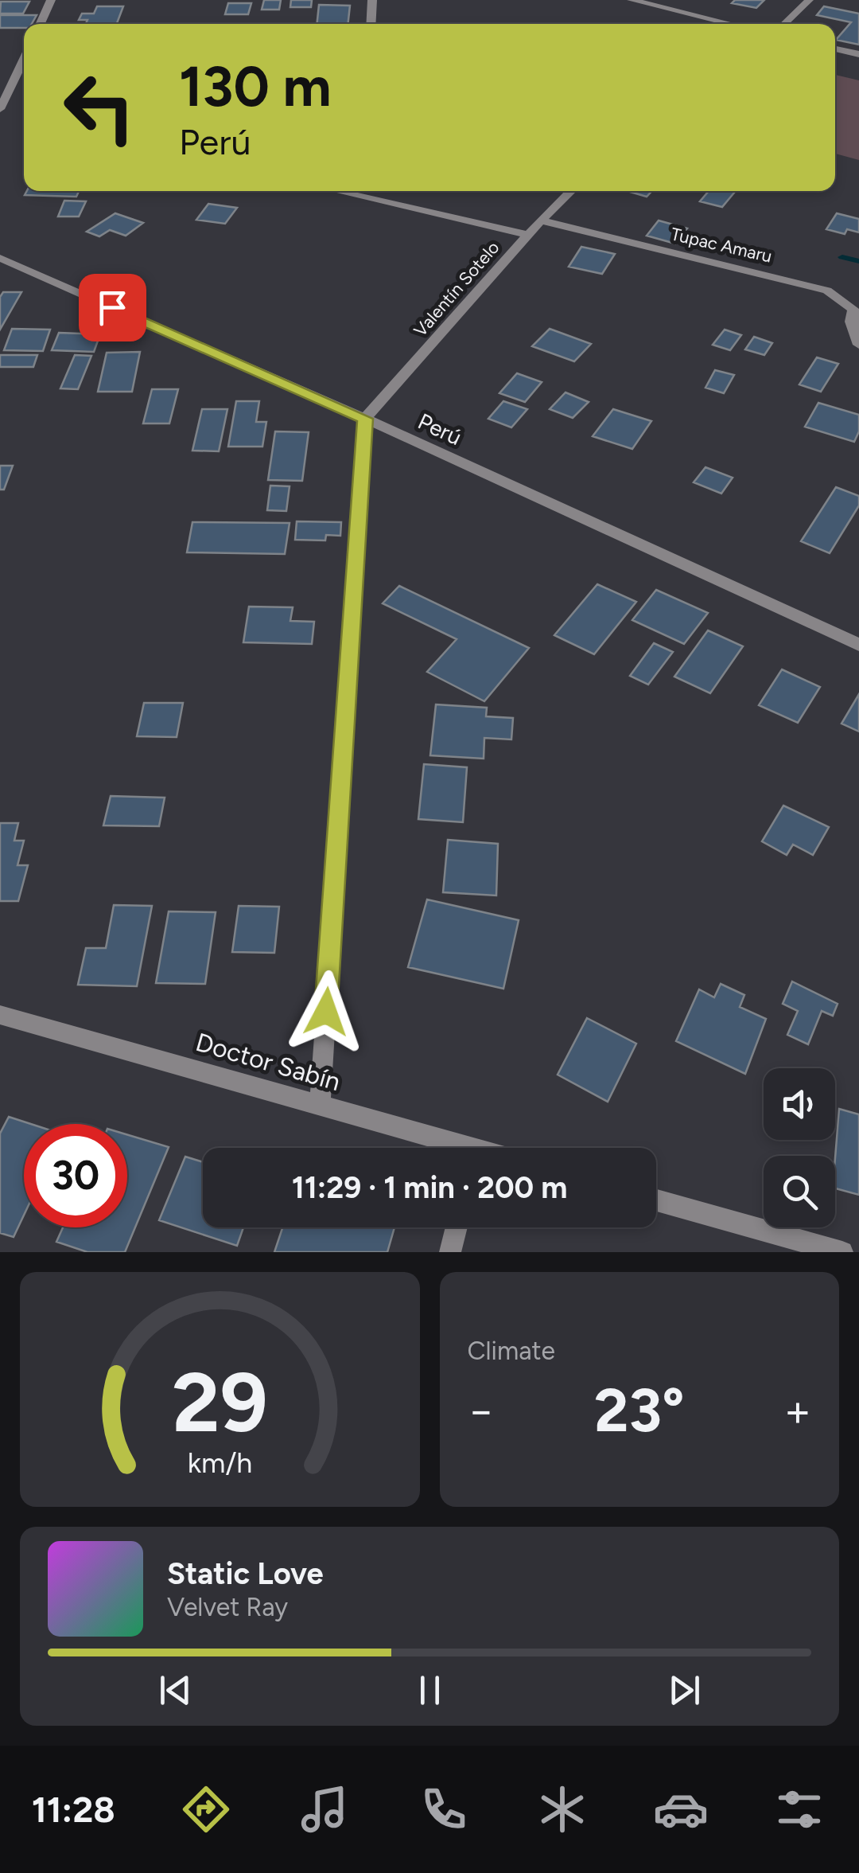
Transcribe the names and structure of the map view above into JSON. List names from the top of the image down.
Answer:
{
  "streets": {
    "street": [
      "Tupac Amaru",
      "Valentín Sotelo",
      "Perú",
      "Doctor Sabín"
    ]
  },
  "crossings": [
    ["Tupac Amaru", "Valentín Sotelo"],
    ["Valentín Sotelo", "Perú"]
  ],
  "page": {
    "turn": ["130 m", "Perú"],
    "limit": "30",
    "trip": "11:29 · 1 min · 200 m",
    "tile": "Climate",
    "heat": ["−", "23°", "+"],
    "song": ["Static Love", "Velvet Ray"],
    "tabs": "11:28",
    "gauge": ["29", "km/h"]
  }
}
